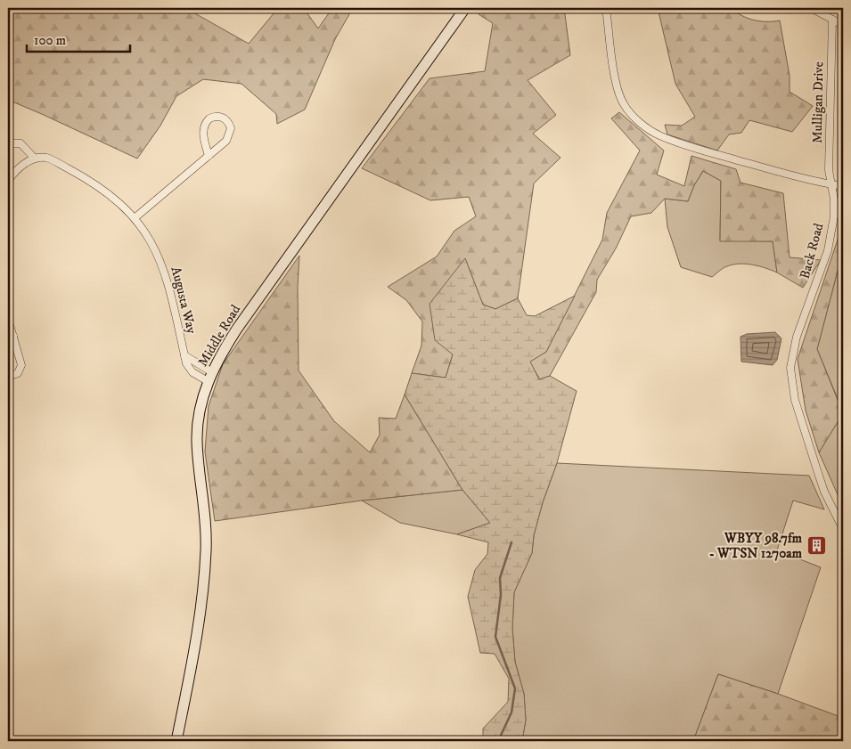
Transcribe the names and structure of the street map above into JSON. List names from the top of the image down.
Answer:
{
  "streets": {
    "street": [
      "Mulligan Drive",
      "Back Road",
      "Augusta Way",
      "Middle Road"
    ]
  },
  "crossings": [
    ["Mulligan Drive", "Back Road"],
    ["Augusta Way", "Middle Road"]
  ],
  "places": {
    "building": ["WBYY 98.7fm - WTSN 1270am"]
  },
  "scale_bar": "100 m"
}
